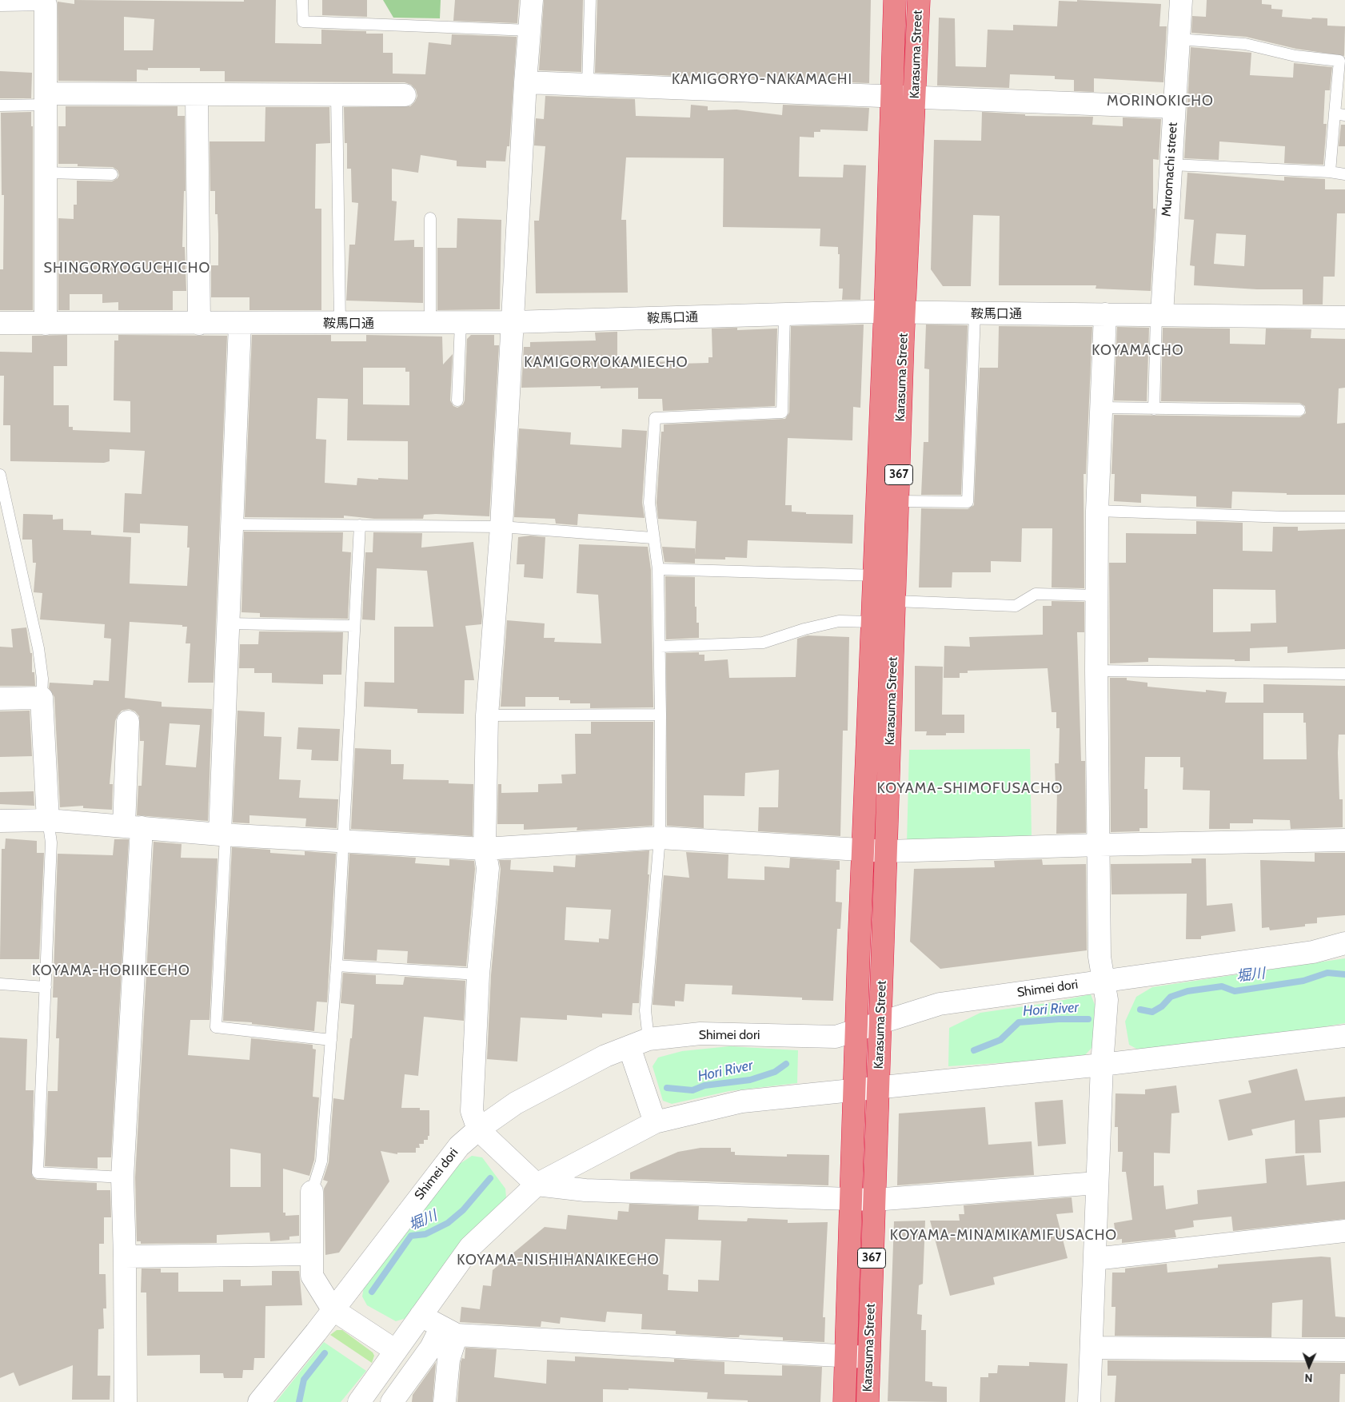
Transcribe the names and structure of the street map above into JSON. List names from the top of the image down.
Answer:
{
  "streets": {
    "highway": ["Karasuma Street", "367"],
    "street": ["Muromachi street", "鞍馬口通", "Shimei dori"]
  },
  "crossings": [
    ["Karasuma Street", "鞍馬口通"],
    ["Karasuma Street", "Shimei dori"],
    ["Muromachi street", "鞍馬口通"]
  ],
  "districts": [
    "KAMIGORYO-NAKAMACHI",
    "MORINOKICHO",
    "SHINGORYOGUCHICHO",
    "KOYAMACHO",
    "KAMIGORYOKAMIECHO",
    "KOYAMA-SHIMOFUSACHO",
    "KOYAMA-HORIIKECHO",
    "KOYAMA-MINAMIKAMIFUSACHO",
    "KOYAMA-NISHIHANAIKECHO"
  ],
  "water": ["堀川", "Hori River"],
  "north": "bottom"
}
